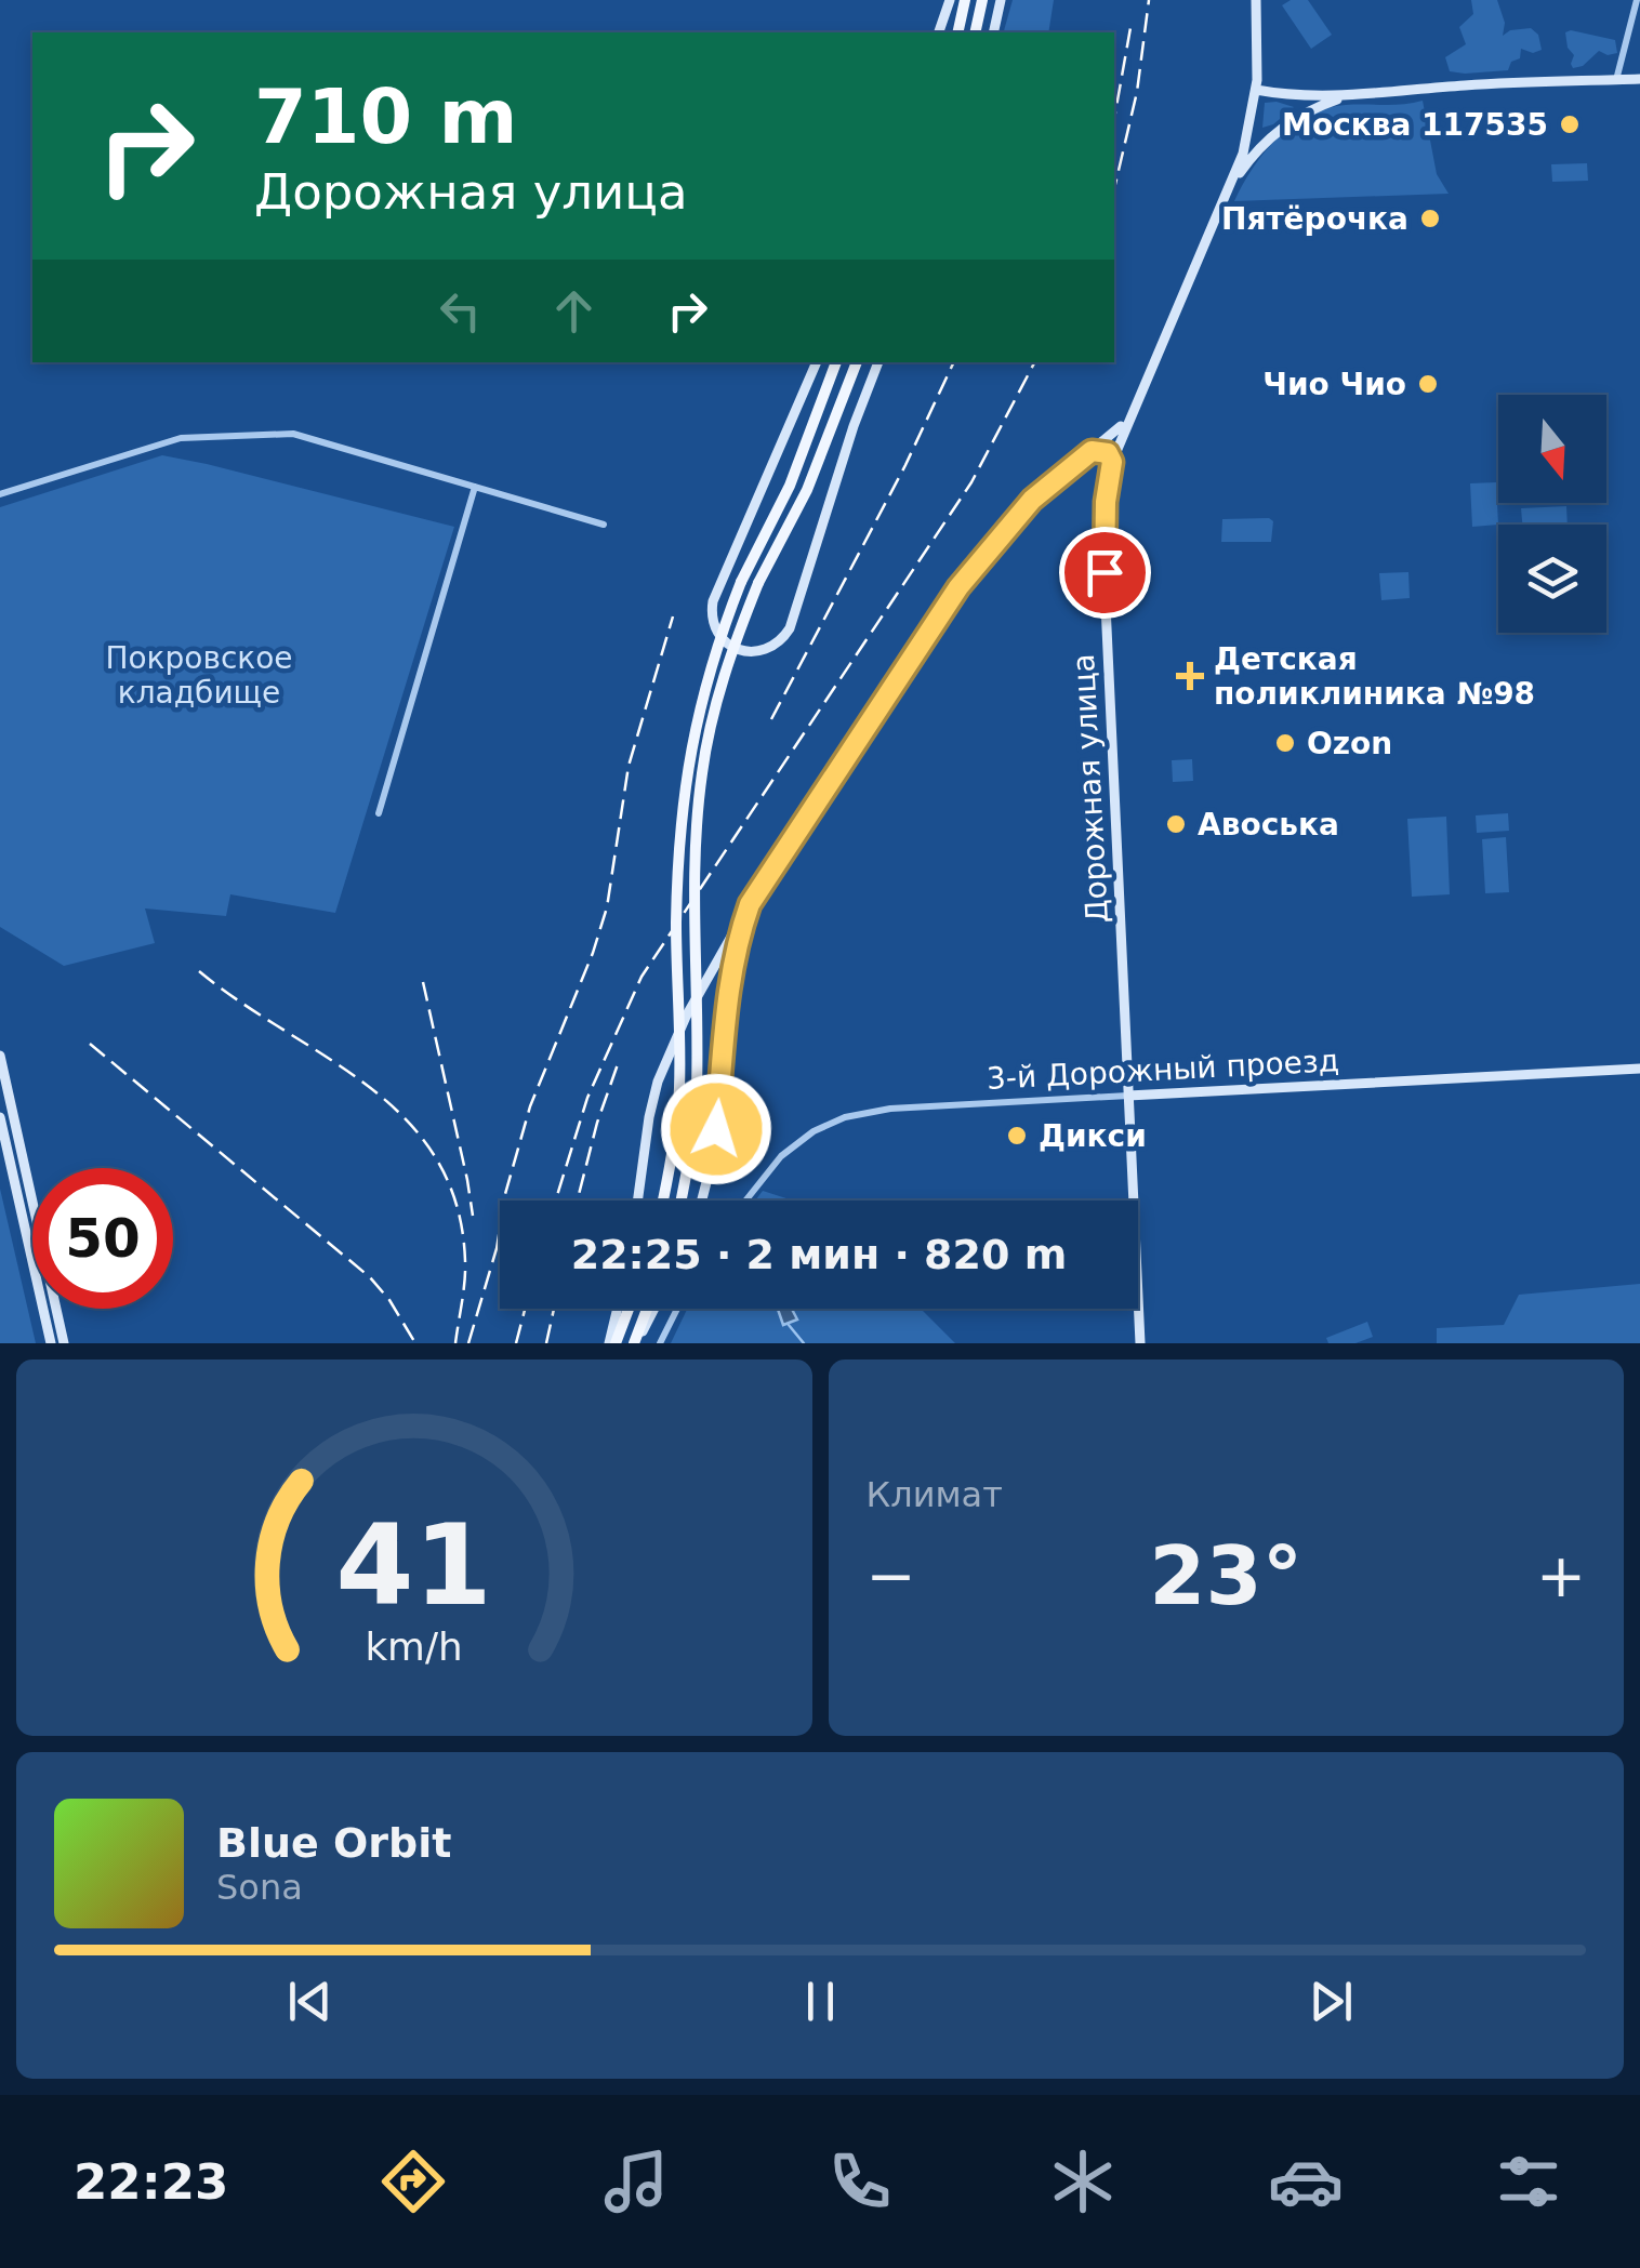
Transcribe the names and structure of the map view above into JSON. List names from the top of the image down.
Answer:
{
  "streets": {
    "main road": ["Дорожная улица", "3-й Дорожный проезд"]
  },
  "crossings": [
    ["Дорожная улица", "3-й Дорожный проезд"]
  ],
  "parks": ["Покровское кладбище"],
  "places": {
    "other": [
      "Москва 117535",
      "Пятёрочка",
      "Чио Чио",
      "Ozon",
      "Авоська",
      "Дикси"
    ],
    "health": ["Детская поликлиника №98"]
  },
  "north": "bottom",
  "page": {
    "turn": ["710 m", "Дорожная улица"],
    "limit": "50",
    "trip": "22:25 · 2 мин · 820 m",
    "tile": "Климат",
    "heat": ["−", "23°", "+"],
    "song": ["Blue Orbit", "Sona"],
    "tabs": "22:23",
    "gauge": ["41", "km/h"]
  }
}
